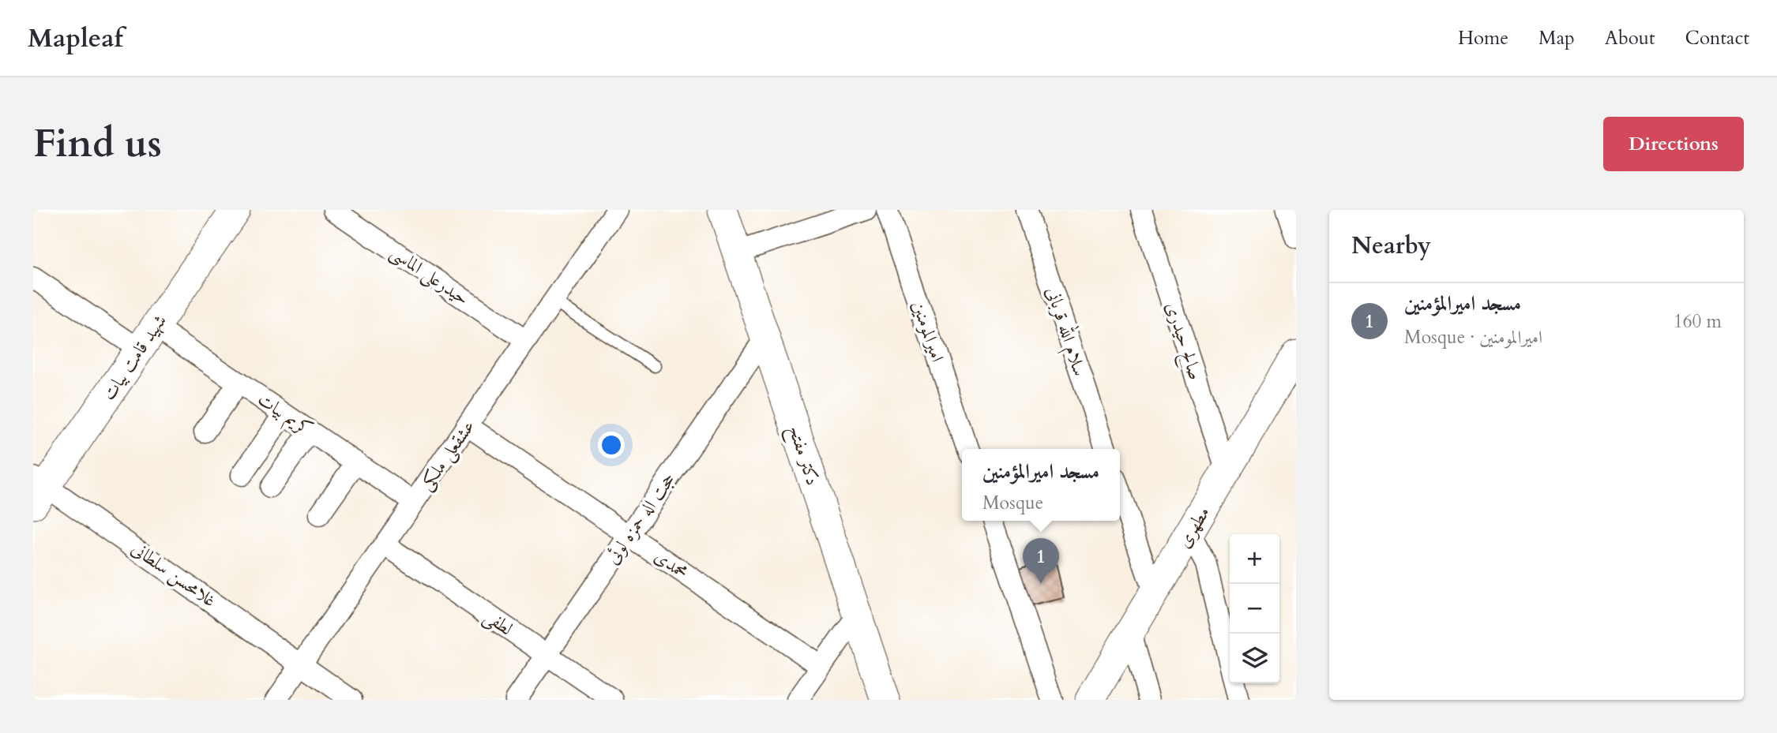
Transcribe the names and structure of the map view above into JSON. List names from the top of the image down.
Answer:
{
  "streets": {
    "main road": ["شهید قامت بیات", "دکتر مفتح", "مطهری"],
    "street": [
      "حیدرعلی الماسی",
      "امیرالمومنین",
      "سلام الله قربانی",
      "صالح حیدری",
      "کریم بیات",
      "عشقعلی ملکی",
      "حجت اله حمزه لوئی",
      "محمدی",
      "غلامحسن سلطانی",
      "لطفی"
    ]
  },
  "crossings": [
    ["حیدرعلی الماسی", "عشقعلی ملکی"],
    ["صالح حیدری", "مطهری"],
    ["شهید قامت بیات", "کریم بیات"],
    ["شهید قامت بیات", "غلامحسن سلطانی"],
    ["کریم بیات", "عشقعلی ملکی"],
    ["عشقعلی ملکی", "محمدی"],
    ["عشقعلی ملکی", "غلامحسن سلطانی"],
    ["عشقعلی ملکی", "لطفی"],
    ["دکتر مفتح", "حجت اله حمزه لوئی"],
    ["حجت اله حمزه لوئی", "محمدی"],
    ["حجت اله حمزه لوئی", "لطفی"]
  ],
  "page": {
    "header": "Mapleaf",
    "nav": [
      "Home",
      "Map",
      "About",
      "Contact"
    ],
    "buttons": "Directions",
    "title": "Find us",
    "heading": "Nearby",
    "list": [
      {
        "mark": "1",
        "name": "مسجد امیرالمؤمنین",
        "note": "Mosque · امیرالمومنین",
        "value": "160 m"
      }
    ],
    "popup": ["مسجد امیرالمؤمنین", "Mosque"],
    "map_buttons": ["+", "−"],
    "pins": "1"
  }
}
